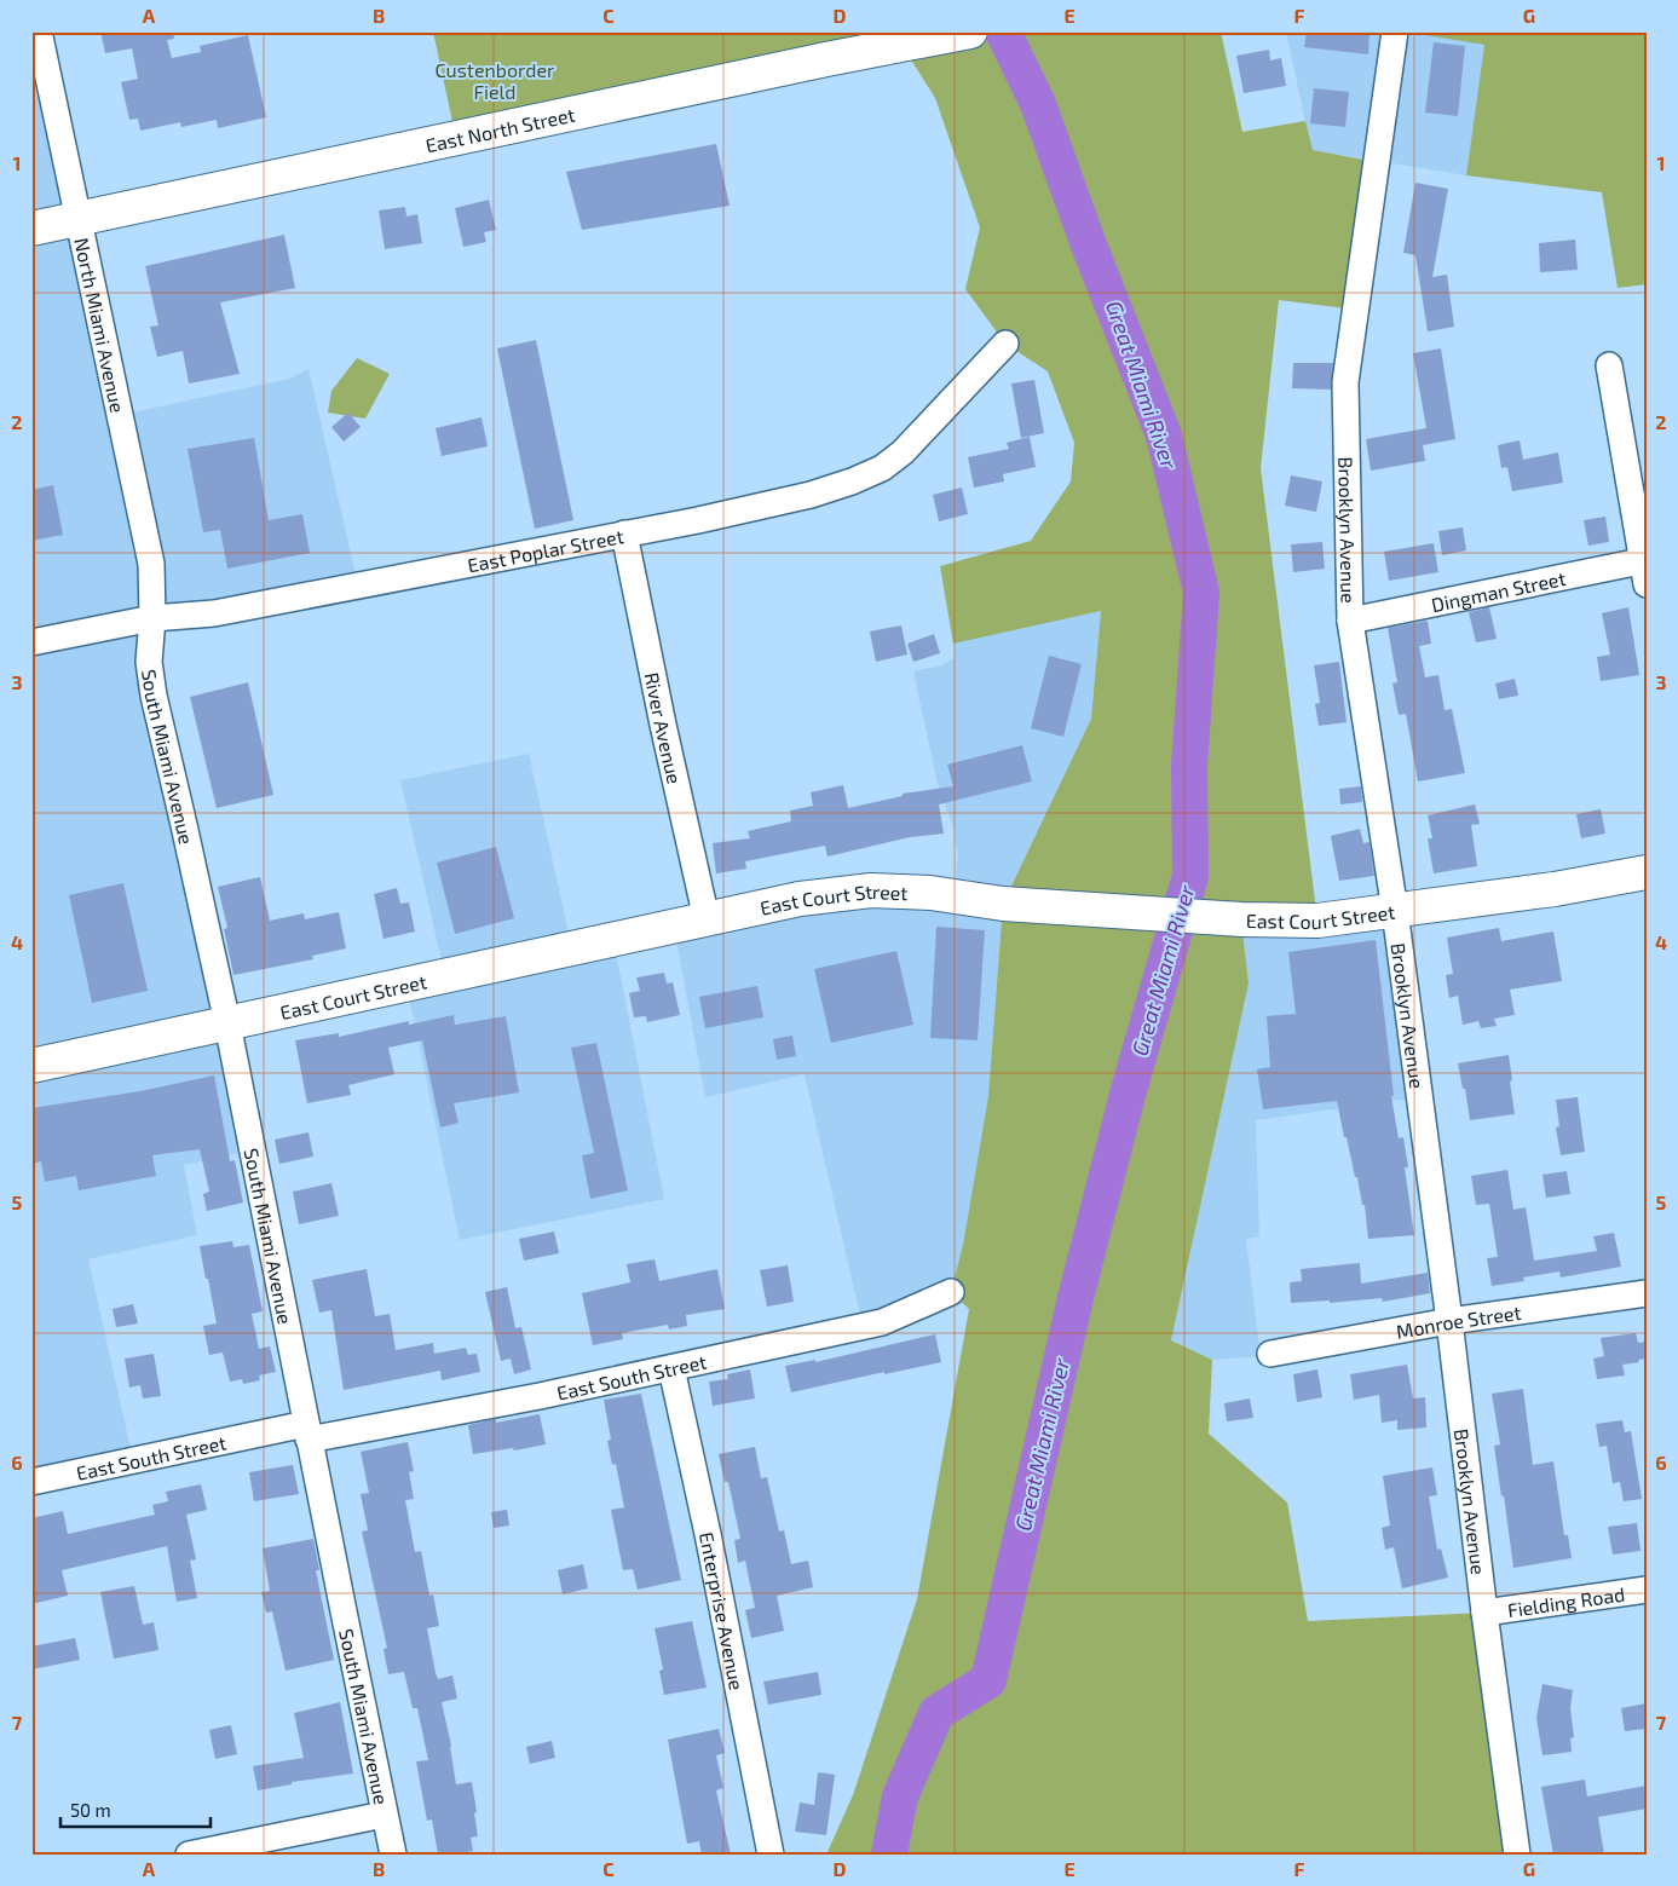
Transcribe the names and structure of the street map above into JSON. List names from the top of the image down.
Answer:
{
  "streets": {
    "main road": ["East North Street", "East Court Street"],
    "street": [
      "North Miami Avenue",
      "Brooklyn Avenue",
      "East Poplar Street",
      "Dingman Street",
      "River Avenue",
      "South Miami Avenue",
      "Monroe Street",
      "East South Street",
      "Fielding Road",
      "Enterprise Avenue"
    ]
  },
  "crossings": [
    ["East North Street", "North Miami Avenue"],
    ["North Miami Avenue", "East Poplar Street"],
    ["North Miami Avenue", "South Miami Avenue"],
    ["Brooklyn Avenue", "Dingman Street"],
    ["Brooklyn Avenue", "East Court Street"],
    ["Brooklyn Avenue", "Monroe Street"],
    ["Brooklyn Avenue", "Fielding Road"],
    ["East Poplar Street", "River Avenue"],
    ["East Poplar Street", "South Miami Avenue"],
    ["River Avenue", "East Court Street"],
    ["South Miami Avenue", "East Court Street"],
    ["South Miami Avenue", "East South Street"],
    ["East South Street", "Enterprise Avenue"]
  ],
  "water": ["Great Miami River"],
  "parks": ["Custenborder Field"],
  "scale_bar": "50 m",
  "grid": {
    "columns": [
      "A",
      "B",
      "C",
      "D",
      "E",
      "F",
      "G"
    ],
    "rows": [
      "1",
      "2",
      "3",
      "4",
      "5",
      "6",
      "7"
    ]
  }
}
